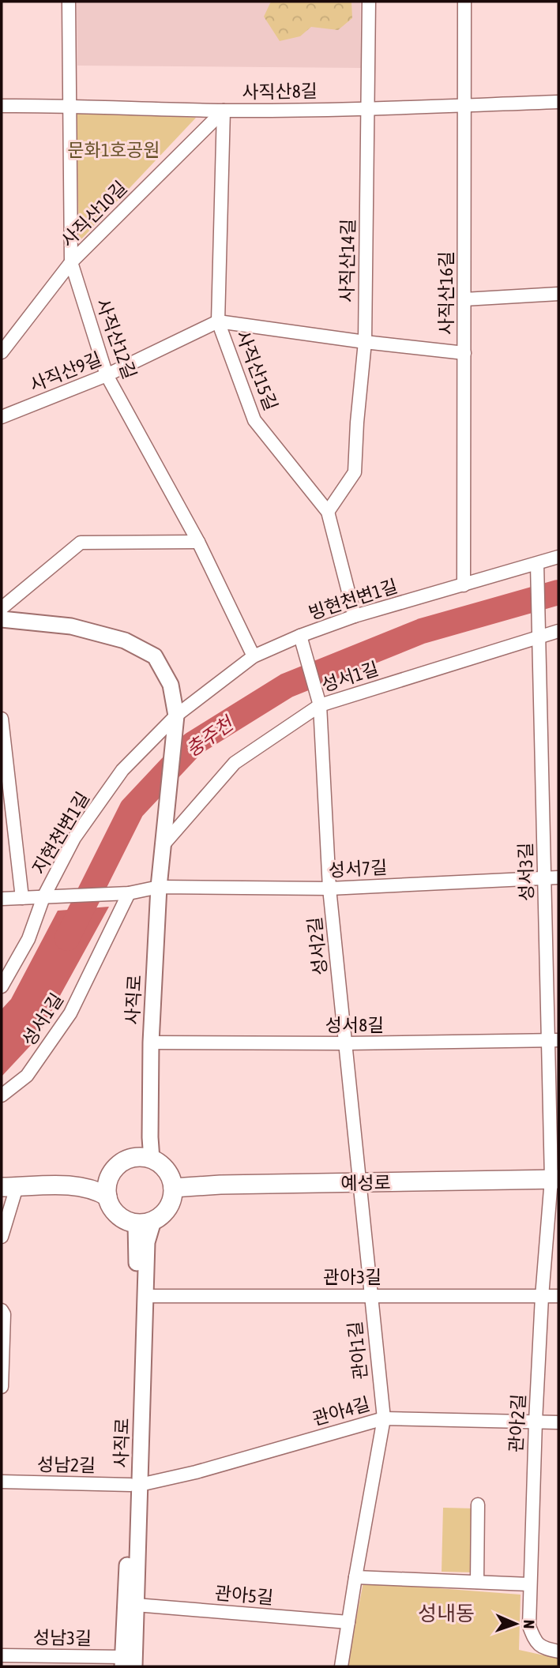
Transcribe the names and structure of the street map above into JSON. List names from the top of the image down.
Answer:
{
  "streets": {
    "main road": ["예성로"],
    "street": [
      "사직산8길",
      "사직산10길",
      "사직산14길",
      "사직산16길",
      "사직산12길",
      "사직산15길",
      "사직산9길",
      "빙현천변1길",
      "성서1길",
      "지현천변1길",
      "성서7길",
      "성서3길",
      "성서2길",
      "사직로",
      "성서8길",
      "관아3길",
      "관아1길",
      "관아4길",
      "관아2길",
      "성남2길",
      "관아5길",
      "성남3길"
    ]
  },
  "crossings": [
    ["사직산8길", "사직산10길"],
    ["사직산8길", "사직산14길"],
    ["사직산8길", "사직산16길"],
    ["사직산8길", "사직산12길"],
    ["사직산8길", "사직산15길"],
    ["사직산10길", "사직산12길"],
    ["사직산10길", "사직산15길"],
    ["사직산14길", "사직산15길"],
    ["사직산16길", "빙현천변1길"],
    ["사직산12길", "사직산9길"],
    ["사직산12길", "빙현천변1길"],
    ["사직산15길", "사직산9길"],
    ["사직산15길", "빙현천변1길"],
    ["빙현천변1길", "지현천변1길"],
    ["빙현천변1길", "성서3길"],
    ["빙현천변1길", "성서2길"],
    ["빙현천변1길", "사직로"],
    ["성서1길", "성서7길"],
    ["성서1길", "성서3길"],
    ["성서1길", "성서2길"],
    ["성서1길", "사직로"],
    ["지현천변1길", "성서7길"],
    ["지현천변1길", "사직로"],
    ["성서7길", "성서3길"],
    ["성서7길", "성서2길"],
    ["성서7길", "사직로"],
    ["성서3길", "성서8길"],
    ["성서3길", "예성로"],
    ["성서3길", "관아2길"],
    ["성서2길", "성서8길"],
    ["성서2길", "예성로"],
    ["성서2길", "관아1길"],
    ["사직로", "성서8길"],
    ["사직로", "예성로"],
    ["사직로", "관아3길"],
    ["사직로", "관아4길"],
    ["사직로", "성남2길"],
    ["사직로", "관아5길"],
    ["사직로", "성남3길"],
    ["예성로", "관아1길"],
    ["예성로", "관아2길"],
    ["관아3길", "관아1길"],
    ["관아3길", "관아2길"],
    ["관아1길", "관아4길"],
    ["관아1길", "관아5길"],
    ["관아4길", "관아2길"],
    ["관아4길", "성남2길"]
  ],
  "districts": ["성내동"],
  "water": ["충주천"],
  "parks": ["문화1호공원"],
  "north": "right"
}
